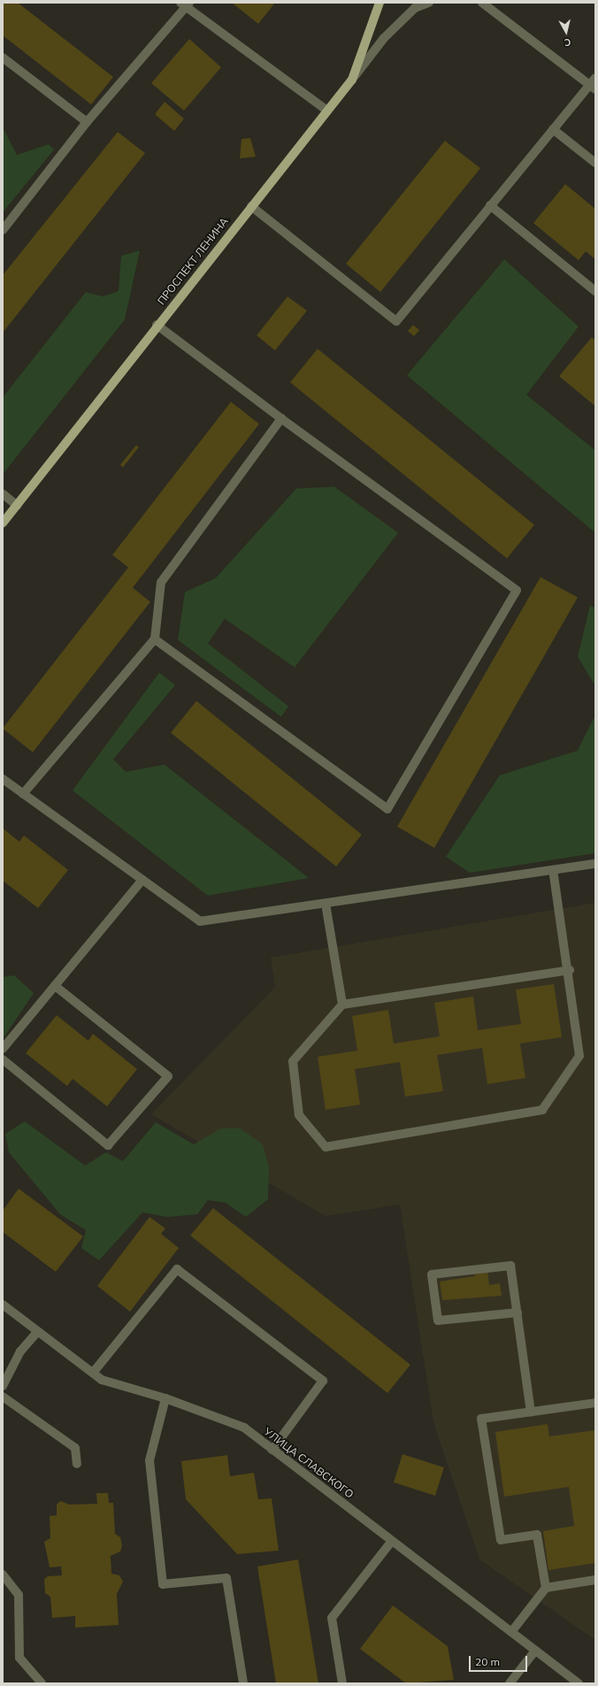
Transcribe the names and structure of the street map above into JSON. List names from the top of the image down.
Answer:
{
  "streets": {
    "main road": ["ПРОСПЕКТ ЛЕНИНА"],
    "street": ["УЛИЦА СЛАВСКОГО"]
  },
  "scale_bar": "20 m",
  "north": "bottom"
}
